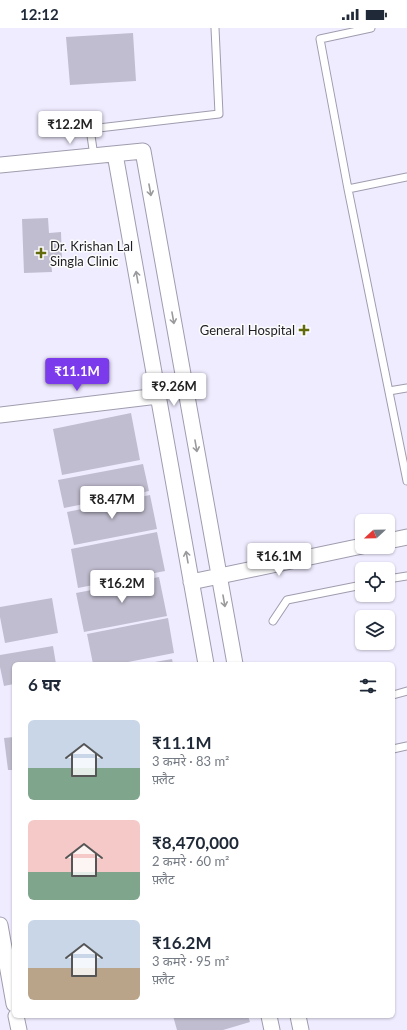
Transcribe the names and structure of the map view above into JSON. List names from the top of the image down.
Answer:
{
  "places": {
    "health": ["Dr. Krishan Lal Singla Clinic", "General Hospital"]
  },
  "north": "left",
  "page": {
    "status": "12:12",
    "price": [
      "₹12.2M",
      "₹11.1M",
      "₹9.26M",
      "₹8.47M",
      "₹16.1M",
      "₹16.2M"
    ],
    "heading": "6 घर",
    "list": [
      {
        "name": "₹11.1M",
        "note": "3 कमरे · 83 m² · फ़्लैट"
      },
      {
        "name": "₹8,470,000",
        "note": "2 कमरे · 60 m² · फ़्लैट"
      },
      {
        "name": "₹16.2M",
        "note": "3 कमरे · 95 m² · फ़्लैट"
      }
    ]
  }
}
